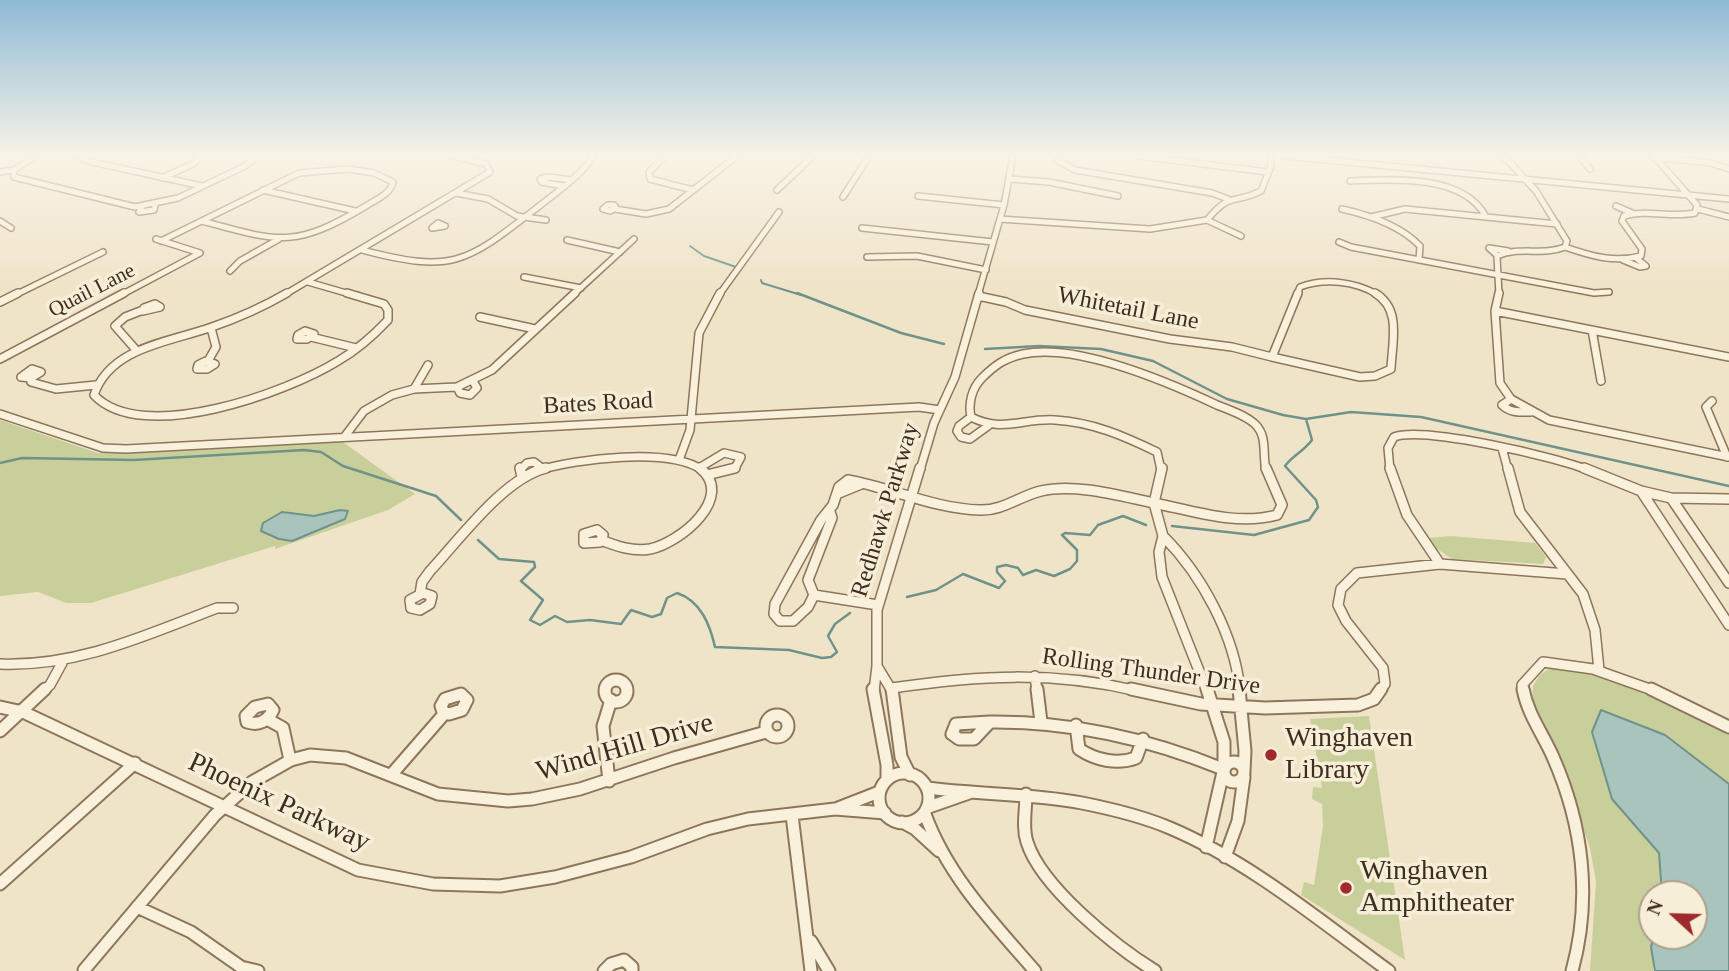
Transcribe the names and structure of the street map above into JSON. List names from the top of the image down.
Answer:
{
  "streets": {
    "street": [
      "Quail Lane",
      "Whitetail Lane",
      "Bates Road",
      "Redhawk Parkway",
      "Rolling Thunder Drive",
      "Wind Hill Drive",
      "Phoenix Parkway"
    ]
  },
  "crossings": [
    ["Bates Road", "Redhawk Parkway"],
    ["Redhawk Parkway", "Phoenix Parkway"],
    ["Wind Hill Drive", "Phoenix Parkway"]
  ],
  "places": ["Winghaven Library", "Winghaven Amphitheater"],
  "north": "left"
}
